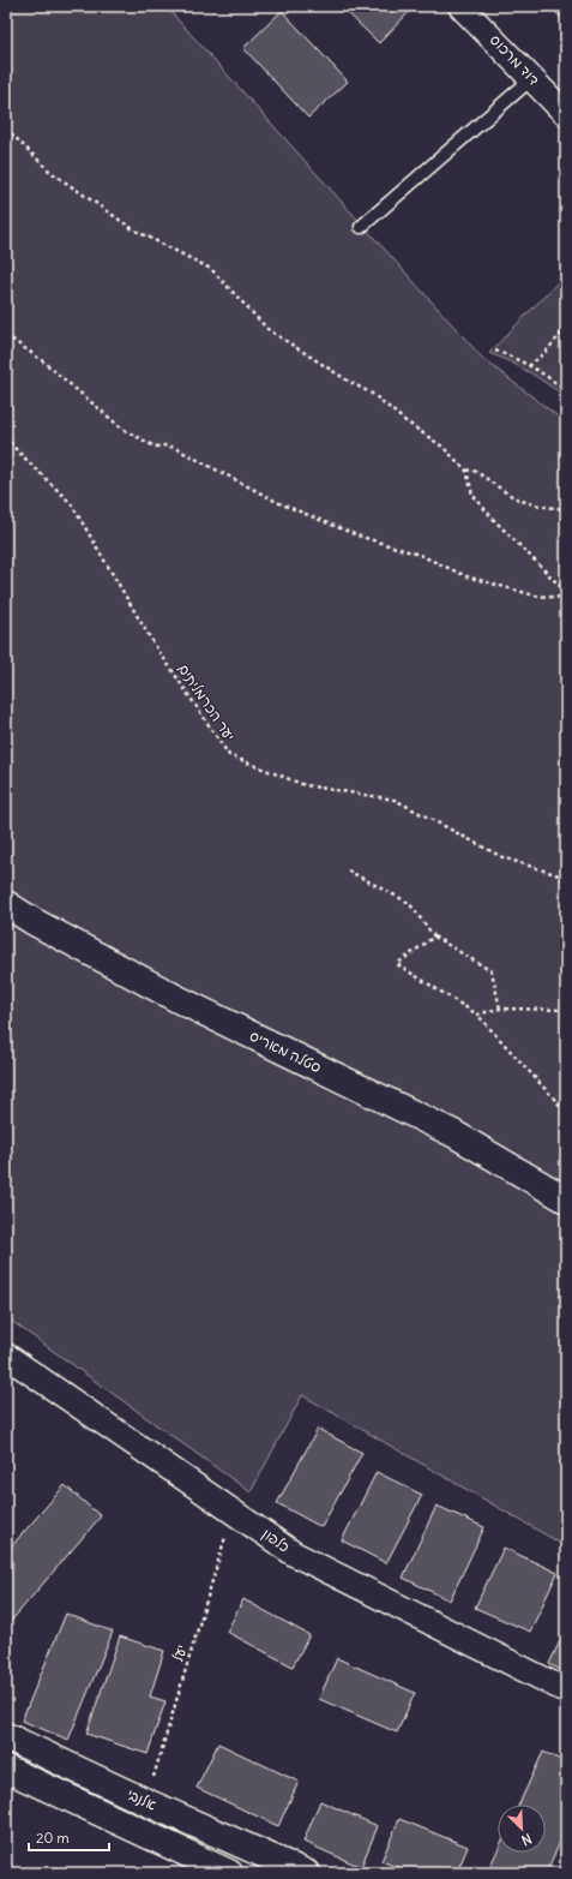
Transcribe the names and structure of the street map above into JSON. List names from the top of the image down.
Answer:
{
  "streets": {
    "street": [
      "דוד מרכוס",
      "סטלה מאריס",
      "כלפון",
      "אלנבי"
    ],
    "path": ["יער הכרמליתים", "יעל"]
  },
  "crossings": [
    ["כלפון", "יעל"],
    ["יעל", "אלנבי"]
  ],
  "scale_bar": "20 m",
  "north": "bottom right"
}
